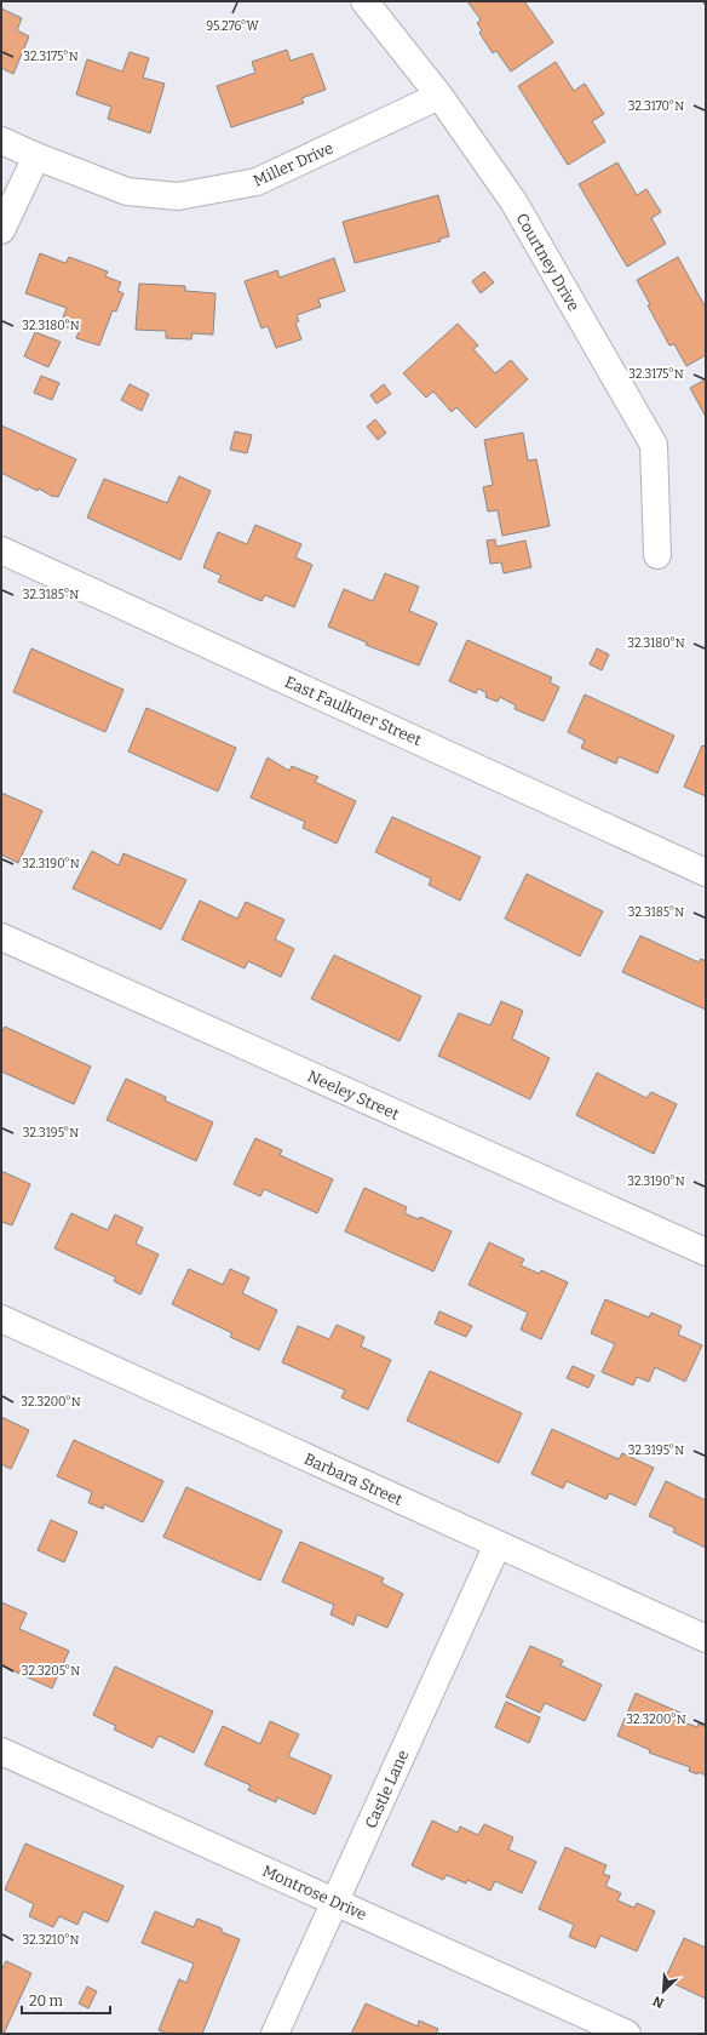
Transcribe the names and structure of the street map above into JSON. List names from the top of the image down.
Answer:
{
  "streets": {
    "street": [
      "Miller Drive",
      "Courtney Drive",
      "East Faulkner Street",
      "Neeley Street",
      "Barbara Street",
      "Castle Lane",
      "Montrose Drive"
    ]
  },
  "crossings": [
    ["Miller Drive", "Courtney Drive"],
    ["Barbara Street", "Castle Lane"],
    ["Castle Lane", "Montrose Drive"]
  ],
  "scale_bar": "20 m",
  "north": "bottom left",
  "coordinates": [
    "95.276°W",
    "32.3175°N",
    "32.3170°N",
    "32.3180°N",
    "32.3185°N",
    "32.3190°N",
    "32.3195°N",
    "32.3200°N",
    "32.3205°N",
    "32.3210°N"
  ]
}
